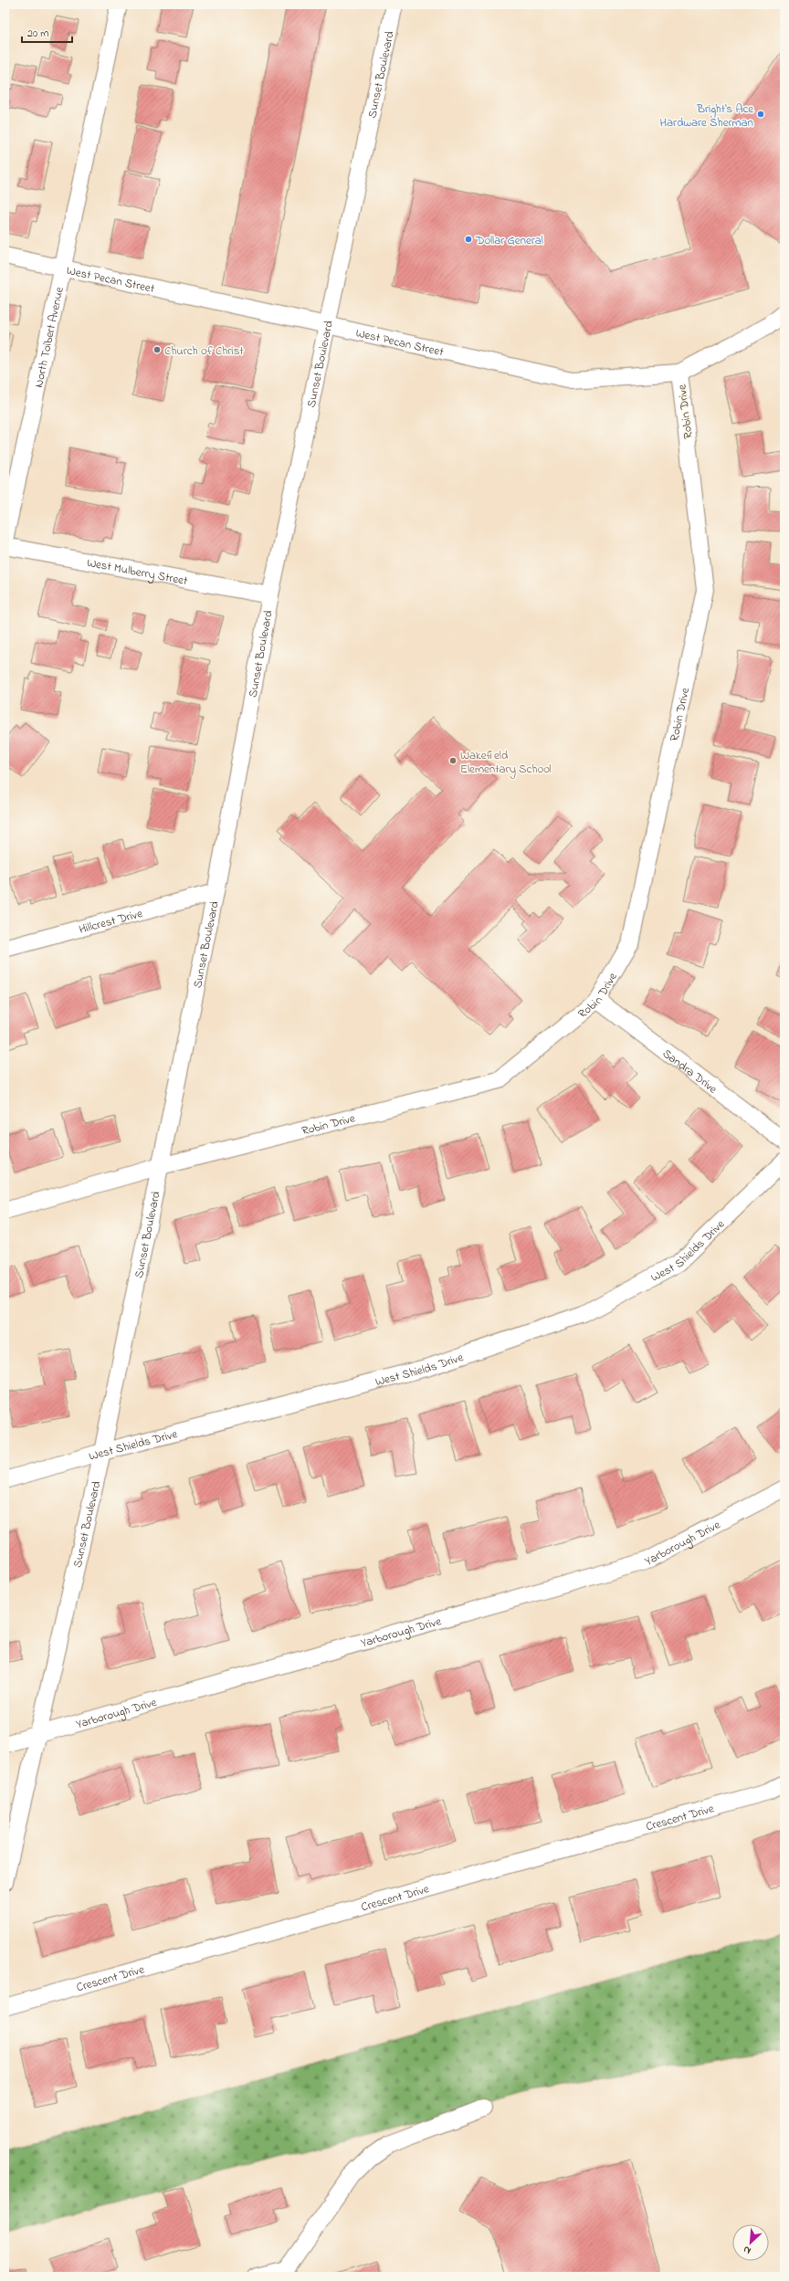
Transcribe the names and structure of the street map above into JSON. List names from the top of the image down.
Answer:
{
  "streets": {
    "street": [
      "Sunset Boulevard",
      "West Pecan Street",
      "North Tolbert Avenue",
      "Robin Drive",
      "West Mulberry Street",
      "Hillcrest Drive",
      "Sandra Drive",
      "West Shields Drive",
      "Yarborough Drive",
      "Crescent Drive"
    ]
  },
  "crossings": [
    ["Sunset Boulevard", "West Pecan Street"],
    ["Sunset Boulevard", "Robin Drive"],
    ["Sunset Boulevard", "West Mulberry Street"],
    ["Sunset Boulevard", "Hillcrest Drive"],
    ["Sunset Boulevard", "West Shields Drive"],
    ["Sunset Boulevard", "Yarborough Drive"],
    ["West Pecan Street", "North Tolbert Avenue"],
    ["West Pecan Street", "Robin Drive"],
    ["Robin Drive", "Sandra Drive"]
  ],
  "places": [
    "Bright's Ace Hardware Sherman",
    "Dollar General",
    "Church of Christ",
    "Wakefield Elementary School"
  ],
  "scale_bar": "20 m",
  "north": "bottom left"
}
